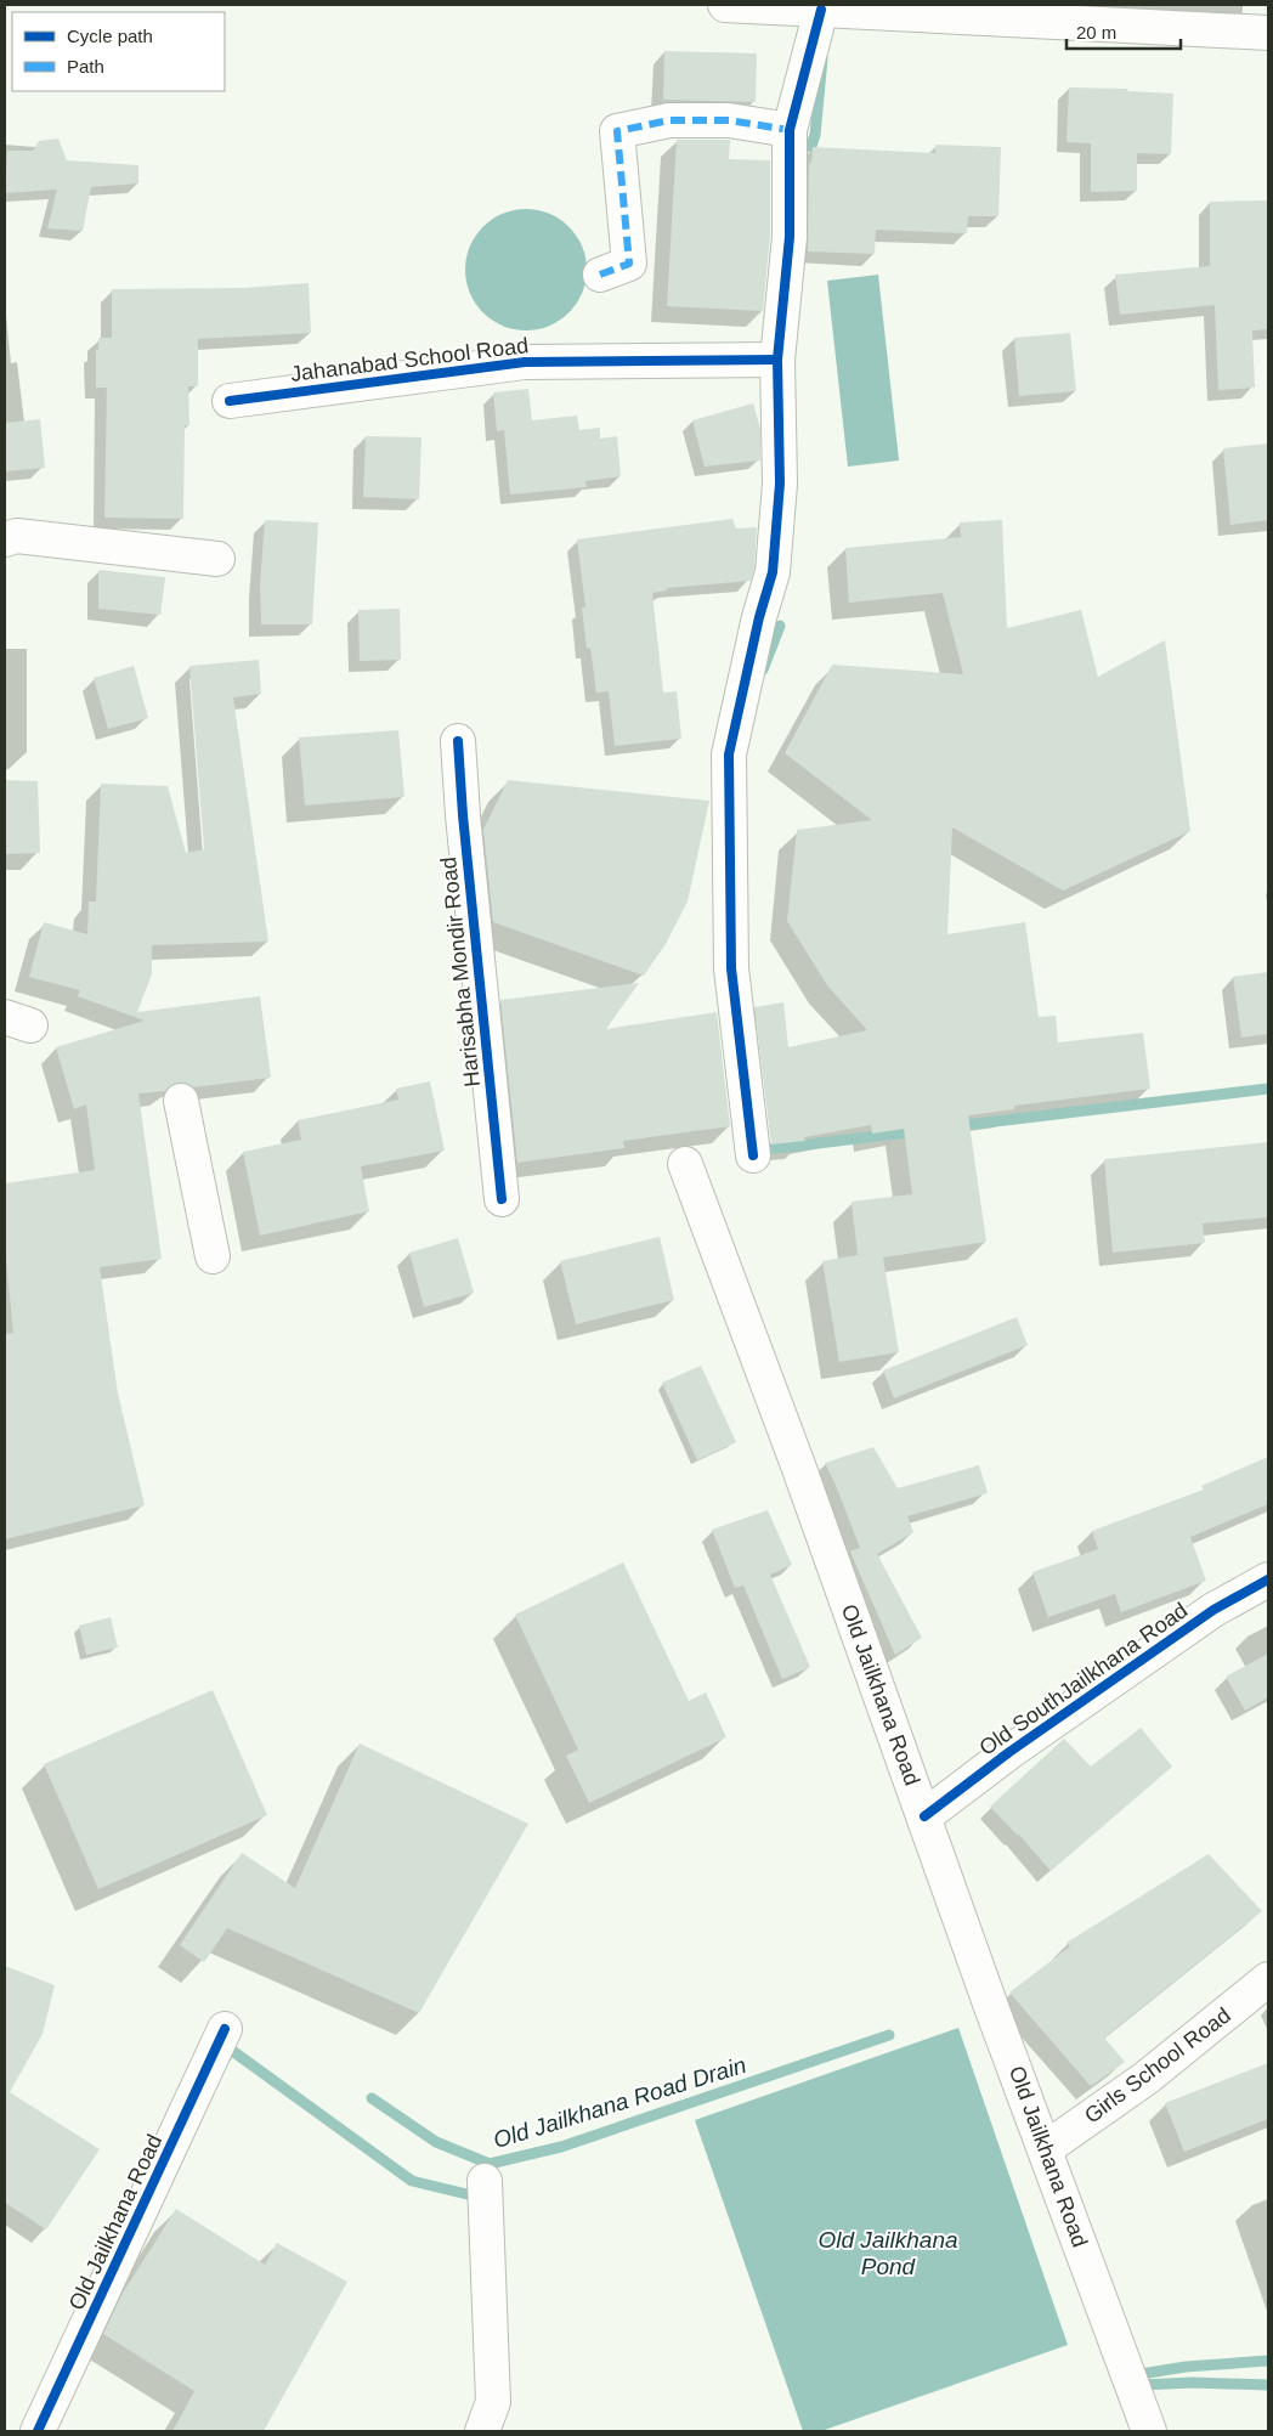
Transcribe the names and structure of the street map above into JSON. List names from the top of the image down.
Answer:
{
  "streets": {
    "street": [
      "Jahanabad School Road",
      "Harisabha Mondir Road",
      "Old SouthJailkhana Road",
      "Old Jailkhana Road",
      "Girls School Road"
    ]
  },
  "crossings": [
    ["Old SouthJailkhana Road", "Old Jailkhana Road"],
    ["Old Jailkhana Road", "Girls School Road"]
  ],
  "water": ["Old Jailkhana Road Drain", "Old Jailkhana Pond"],
  "legend": ["Cycle path", "Path"],
  "scale_bar": "20 m"
}
